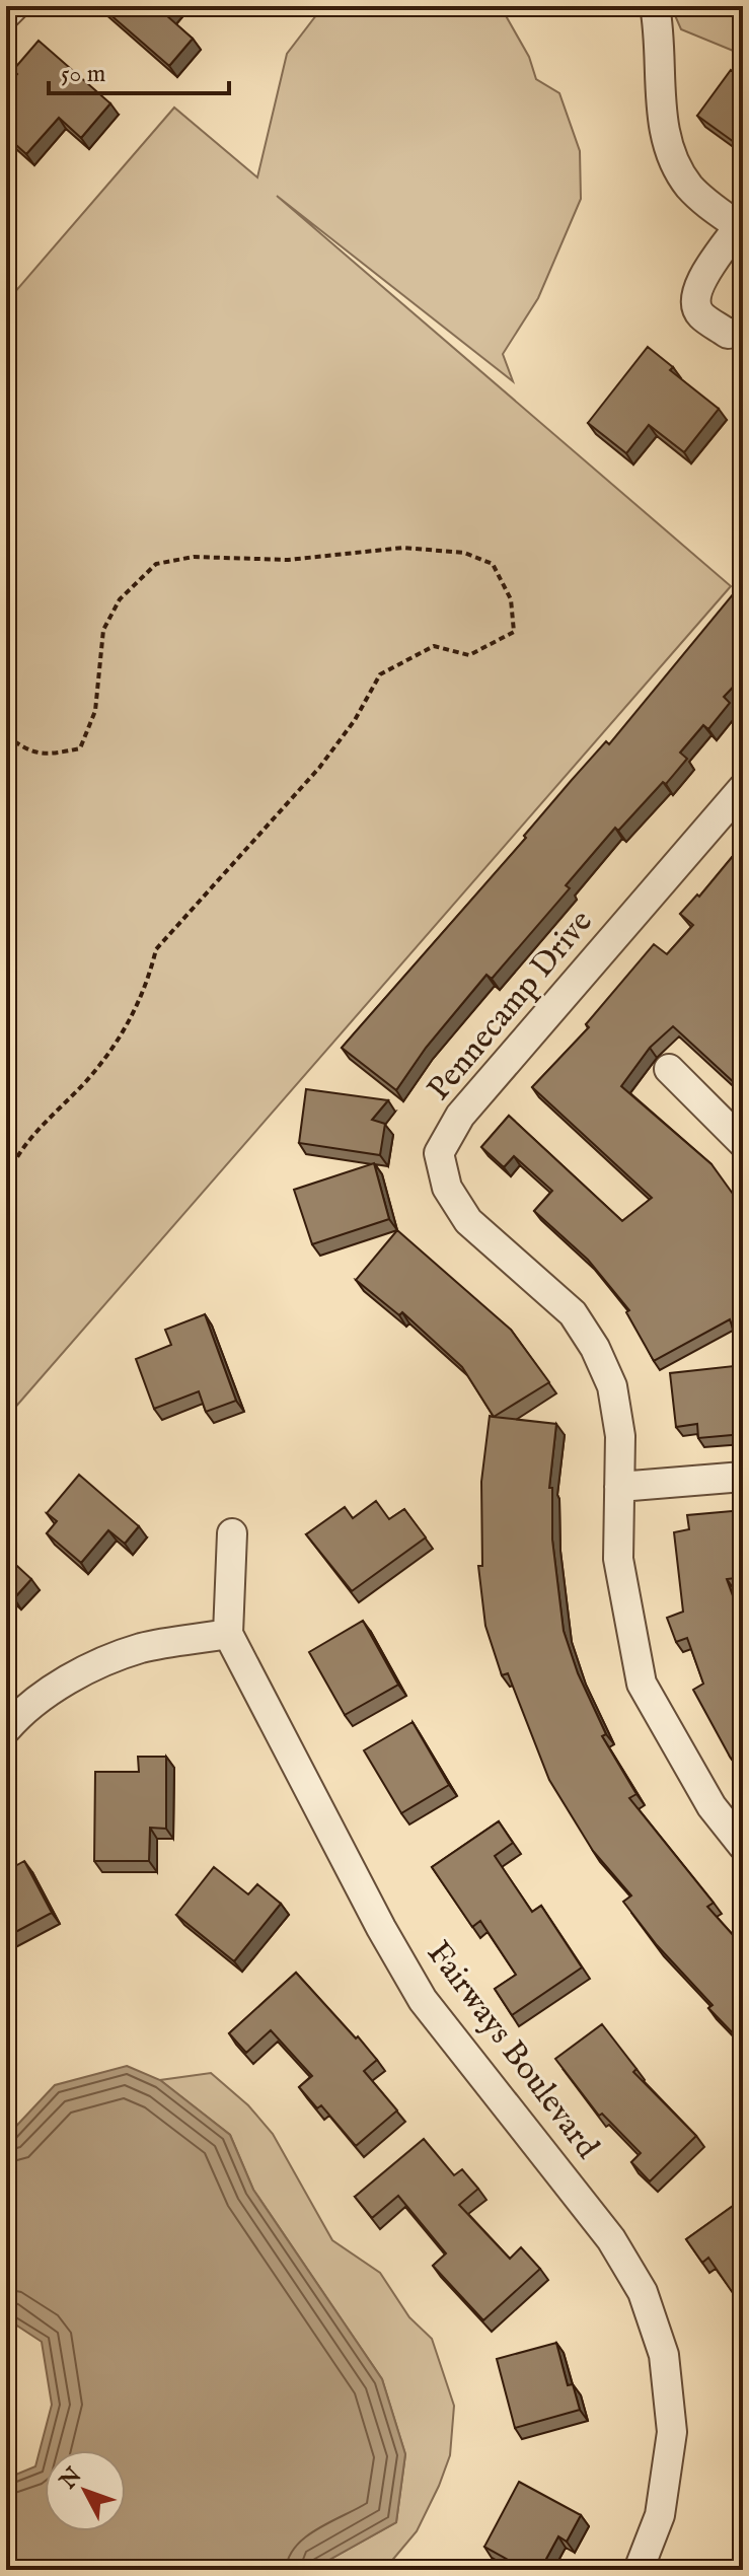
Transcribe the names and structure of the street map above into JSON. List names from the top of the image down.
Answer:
{
  "streets": {
    "street": ["Pennecamp Drive", "Fairways Boulevard"]
  },
  "scale_bar": "50 m",
  "north": "top left"
}
